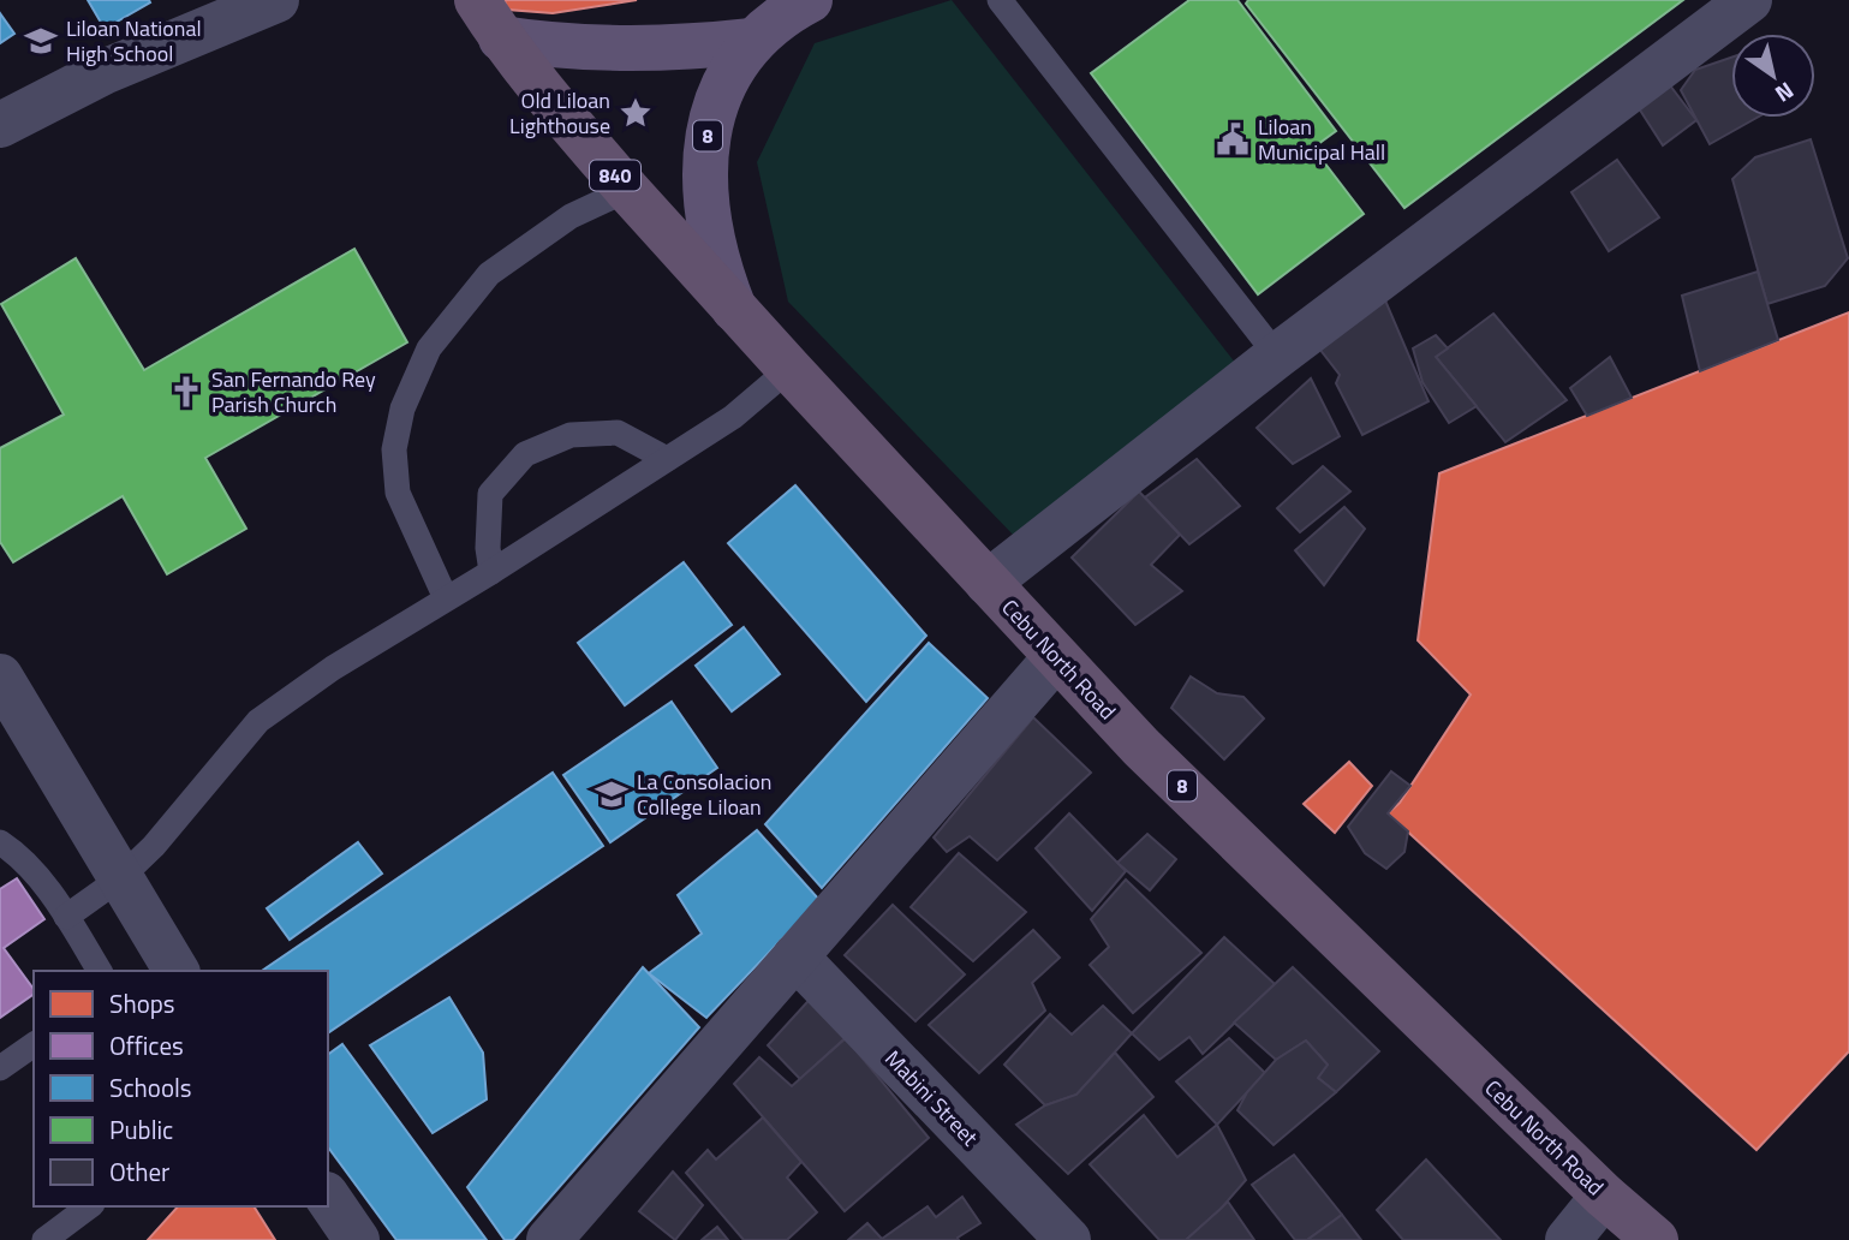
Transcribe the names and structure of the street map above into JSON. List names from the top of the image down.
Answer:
{
  "streets": {
    "highway": ["8", "840", "Cebu North Road"],
    "street": ["Mabini Street"]
  },
  "crossings": [
    ["840", "Cebu North Road"]
  ],
  "places": {
    "school or university": ["Liloan National High School", "La Consolacion College Liloan"],
    "place": ["Old Liloan Lighthouse"],
    "public building": ["Liloan Municipal Hall"],
    "church": ["San Fernando Rey Parish Church"]
  },
  "legend": [
    "Shops",
    "Offices",
    "Schools",
    "Public",
    "Other"
  ],
  "north": "bottom right"
}
